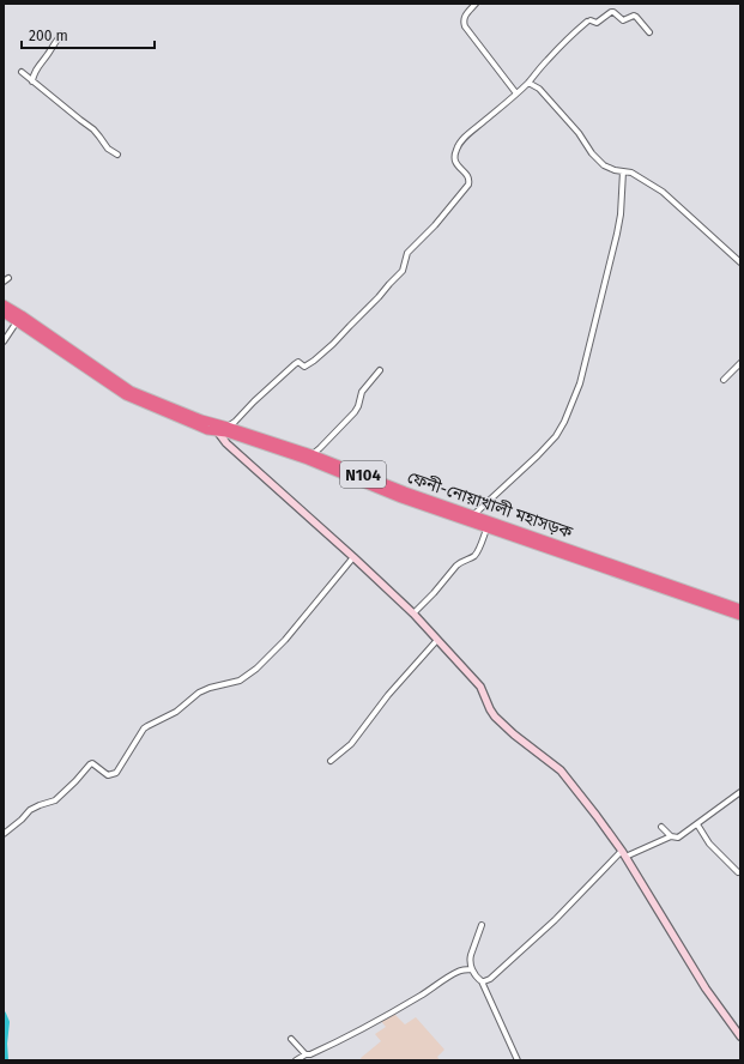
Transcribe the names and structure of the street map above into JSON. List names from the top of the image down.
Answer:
{
  "streets": {
    "highway": ["N104", "ফেনী-নোয়াখালী মহাসড়ক"]
  },
  "scale_bar": "200 m"
}
